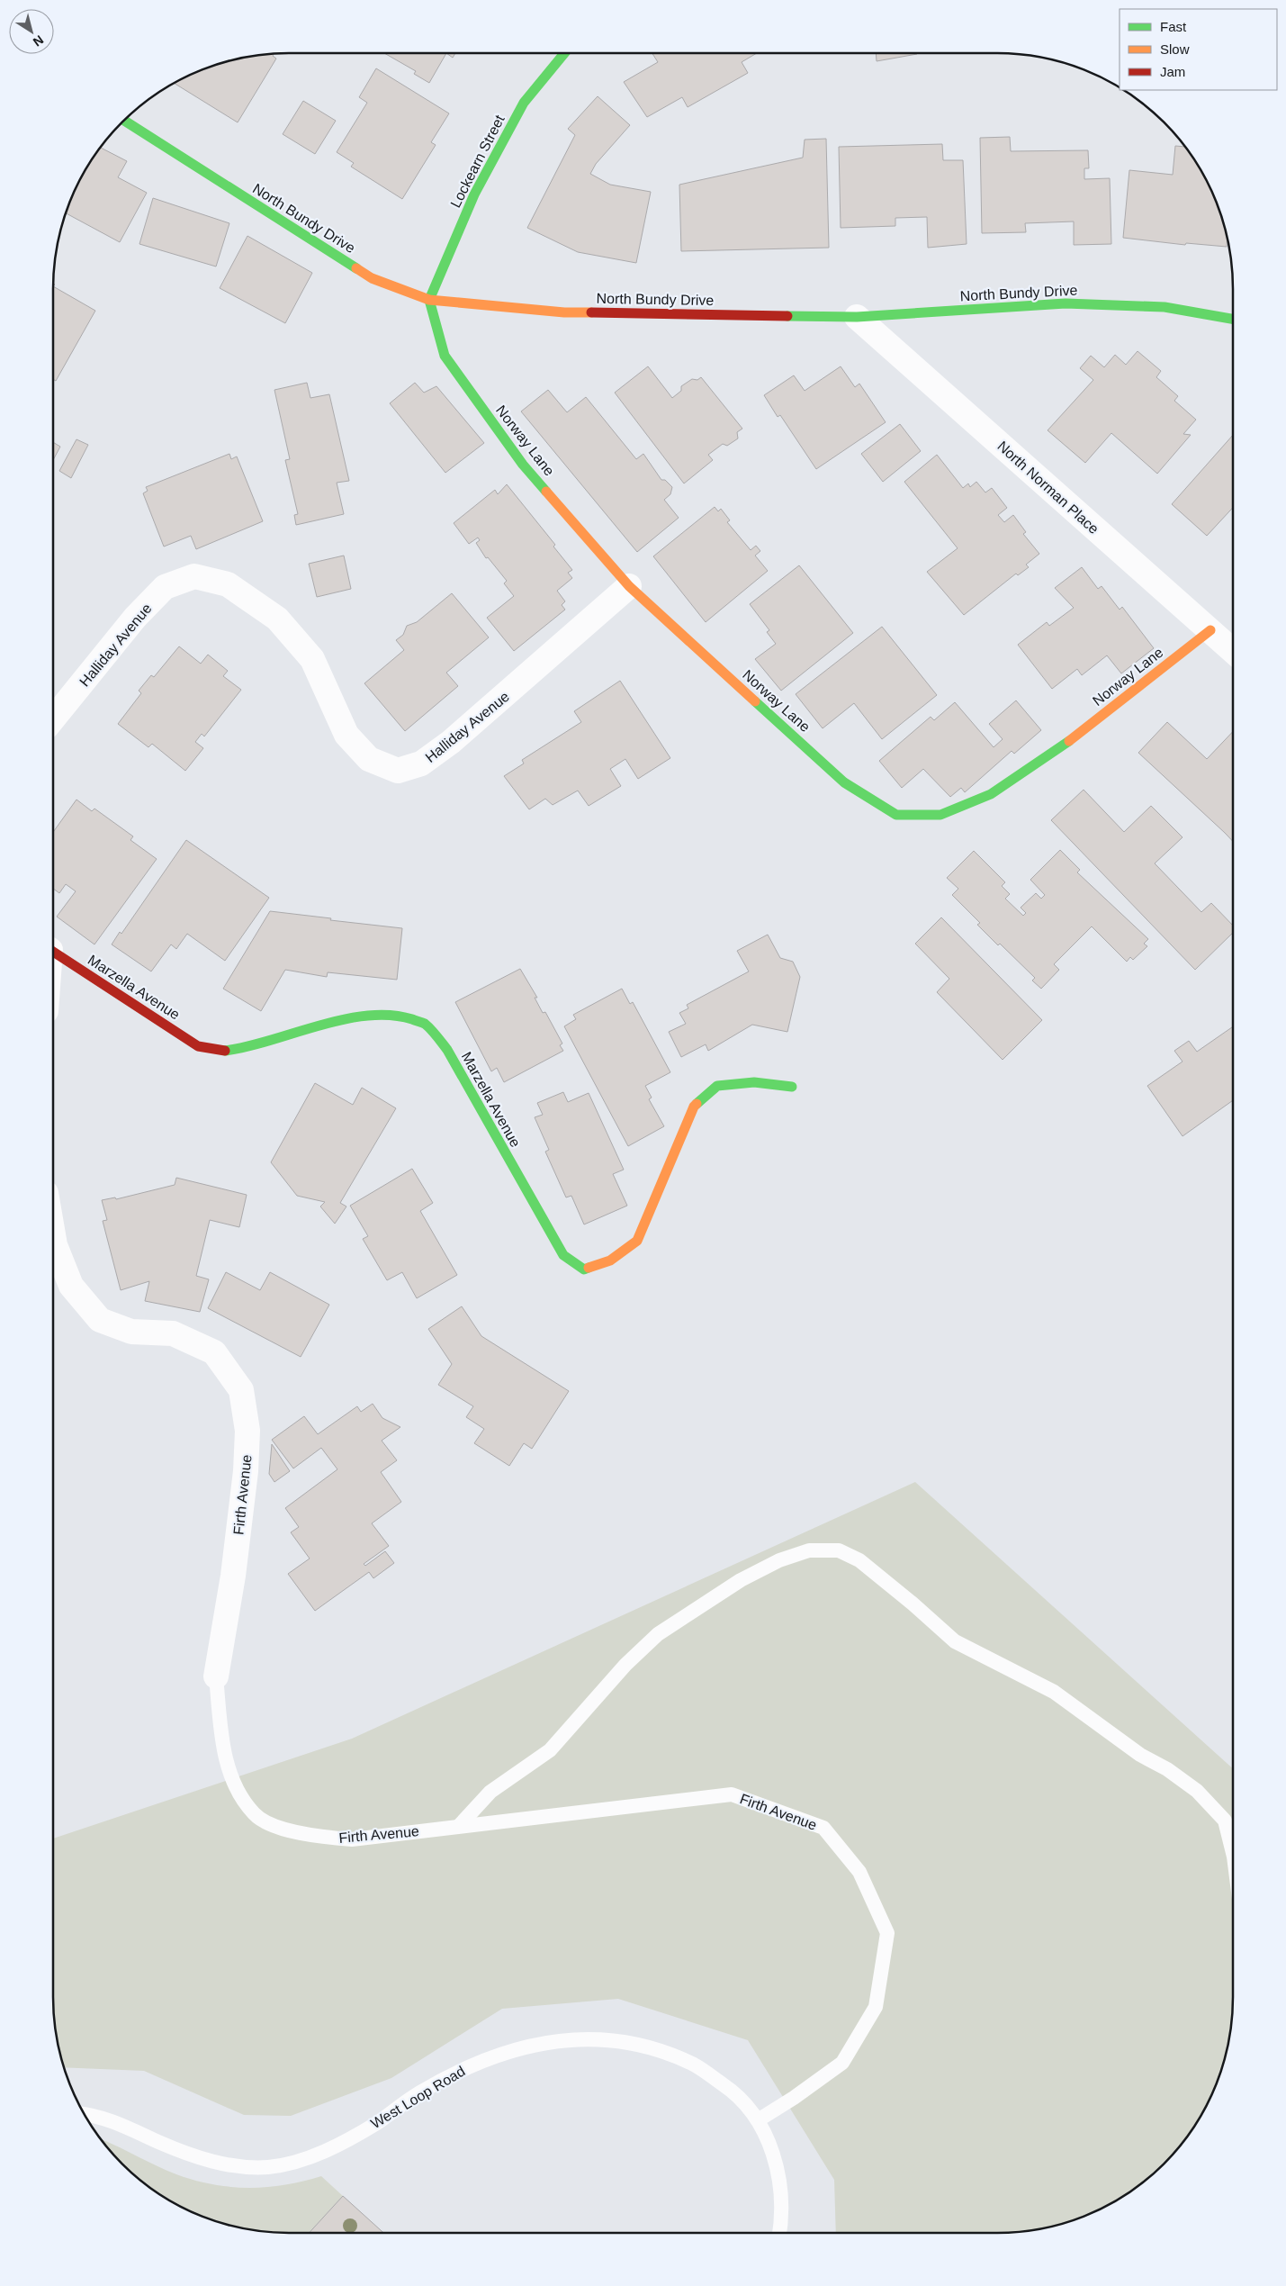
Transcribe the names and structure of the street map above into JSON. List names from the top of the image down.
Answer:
{
  "streets": {
    "street": [
      "Lockearn Street",
      "North Bundy Drive",
      "Norway Lane",
      "North Norman Place",
      "Halliday Avenue",
      "Marzella Avenue",
      "Firth Avenue"
    ],
    "lane": ["West Loop Road"]
  },
  "crossings": [
    ["Lockearn Street", "North Bundy Drive"],
    ["Lockearn Street", "Norway Lane"],
    ["North Bundy Drive", "Norway Lane"],
    ["North Bundy Drive", "North Norman Place"],
    ["Norway Lane", "North Norman Place"],
    ["Norway Lane", "Halliday Avenue"],
    ["Firth Avenue", "West Loop Road"]
  ],
  "legend": ["Fast", "Slow", "Jam"],
  "north": "bottom right"
}
